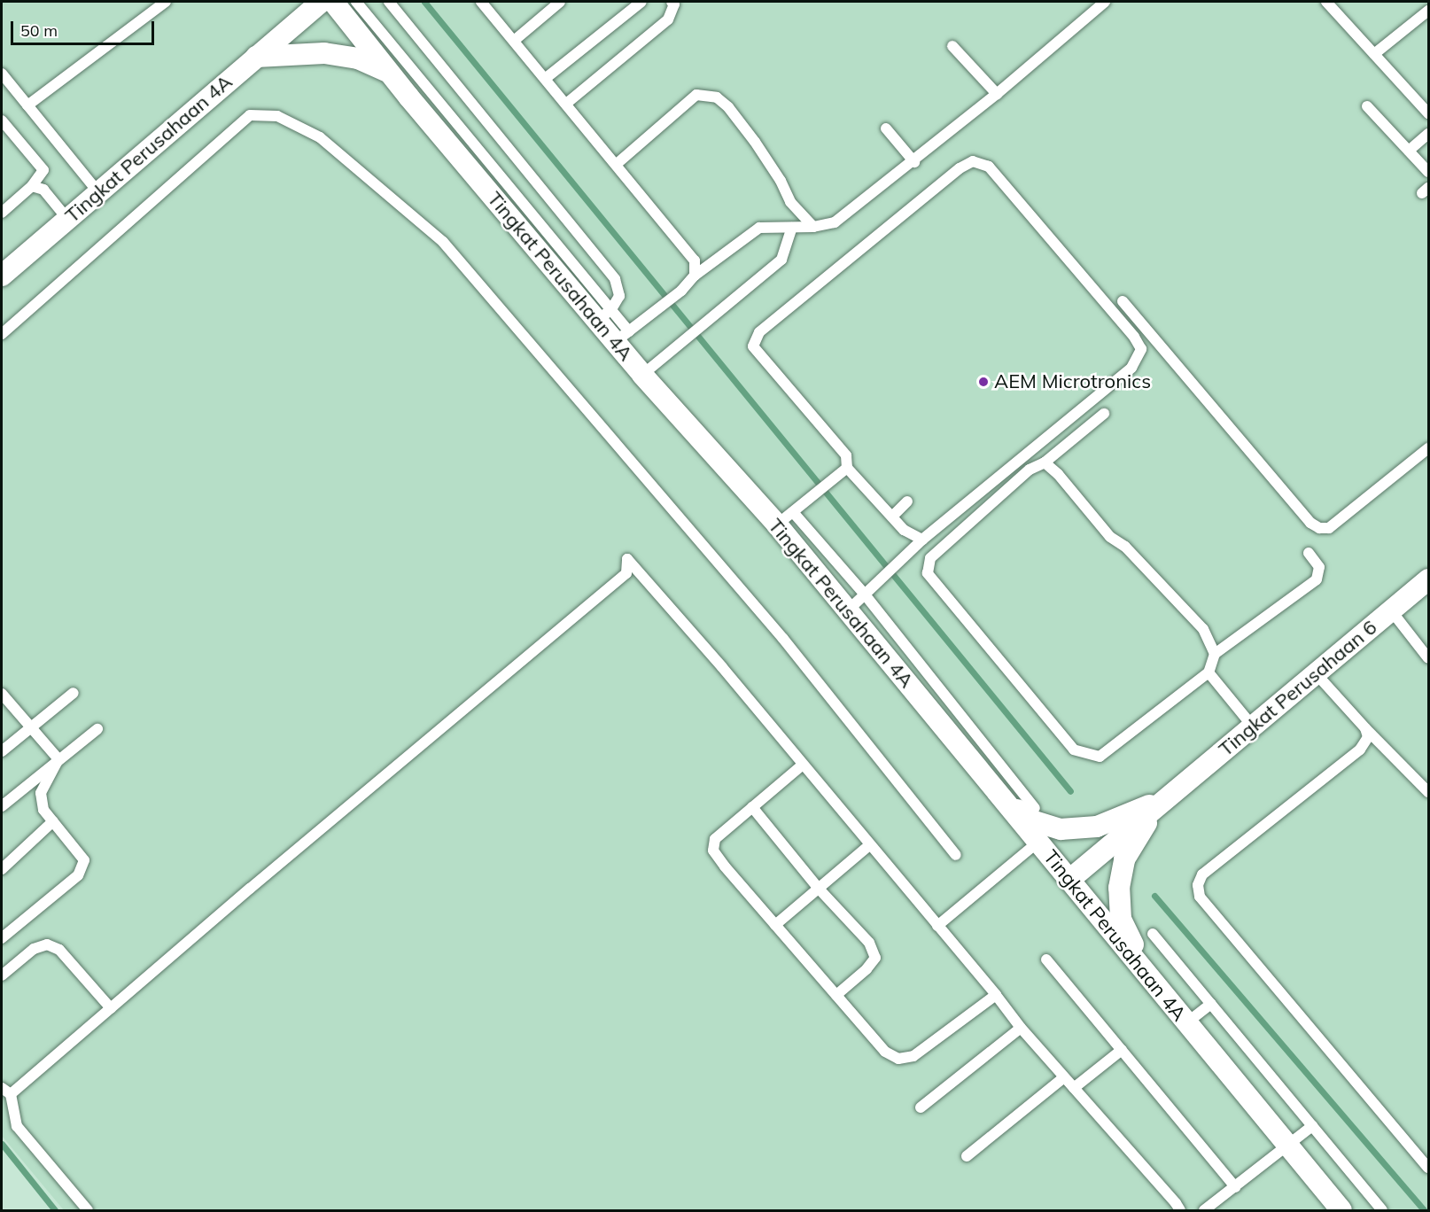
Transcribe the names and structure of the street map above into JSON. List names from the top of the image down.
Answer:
{
  "streets": {
    "street": ["Tingkat Perusahaan 4A", "Tingkat Perusahaan 6"]
  },
  "crossings": [
    ["Tingkat Perusahaan 4A", "Tingkat Perusahaan 6"]
  ],
  "places": ["AEM Microtronics"],
  "scale_bar": "50 m"
}
